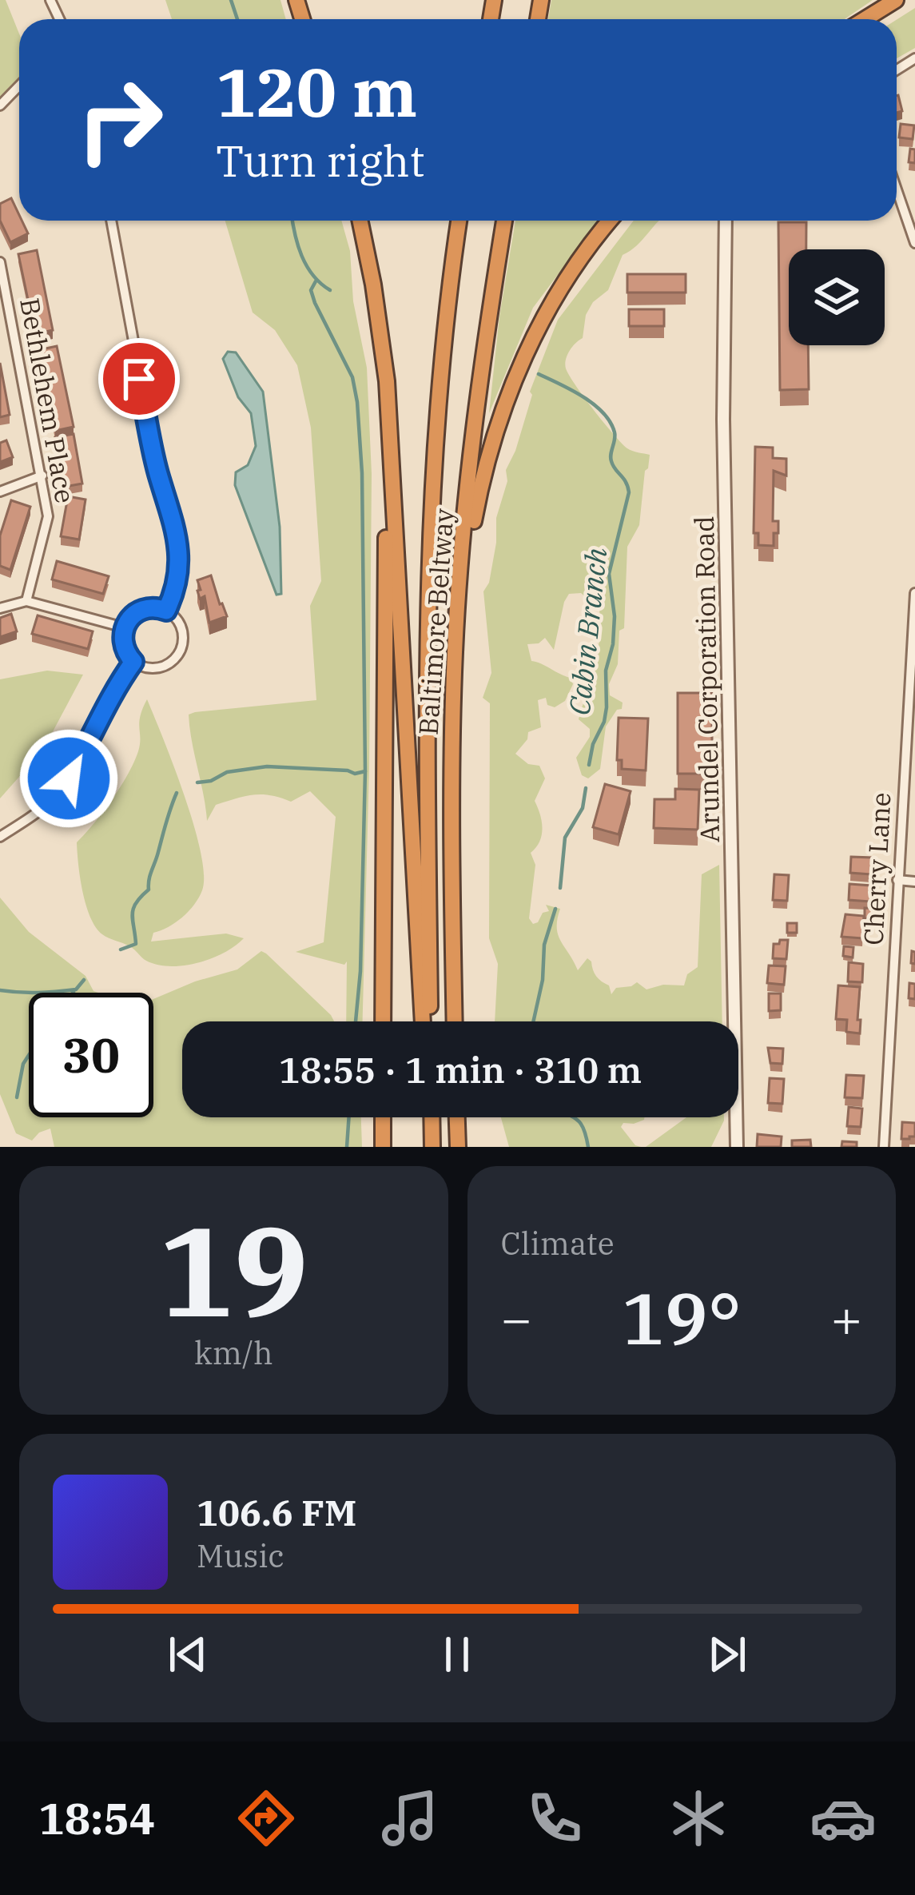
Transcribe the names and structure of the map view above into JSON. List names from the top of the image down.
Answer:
{
  "streets": {
    "highway": ["Baltimore Beltway"],
    "street": ["Bethlehem Place", "Arundel Corporation Road", "Cherry Lane"]
  },
  "water": ["Cabin Branch"],
  "page": {
    "turn": ["120 m", "Turn right"],
    "limit": "30",
    "trip": "18:55 · 1 min · 310 m",
    "tile": [
      ["19", "km/h"],
      "Climate"
    ],
    "heat": ["−", "19°", "+"],
    "song": ["106.6 FM", "Music"],
    "tabs": "18:54"
  }
}
